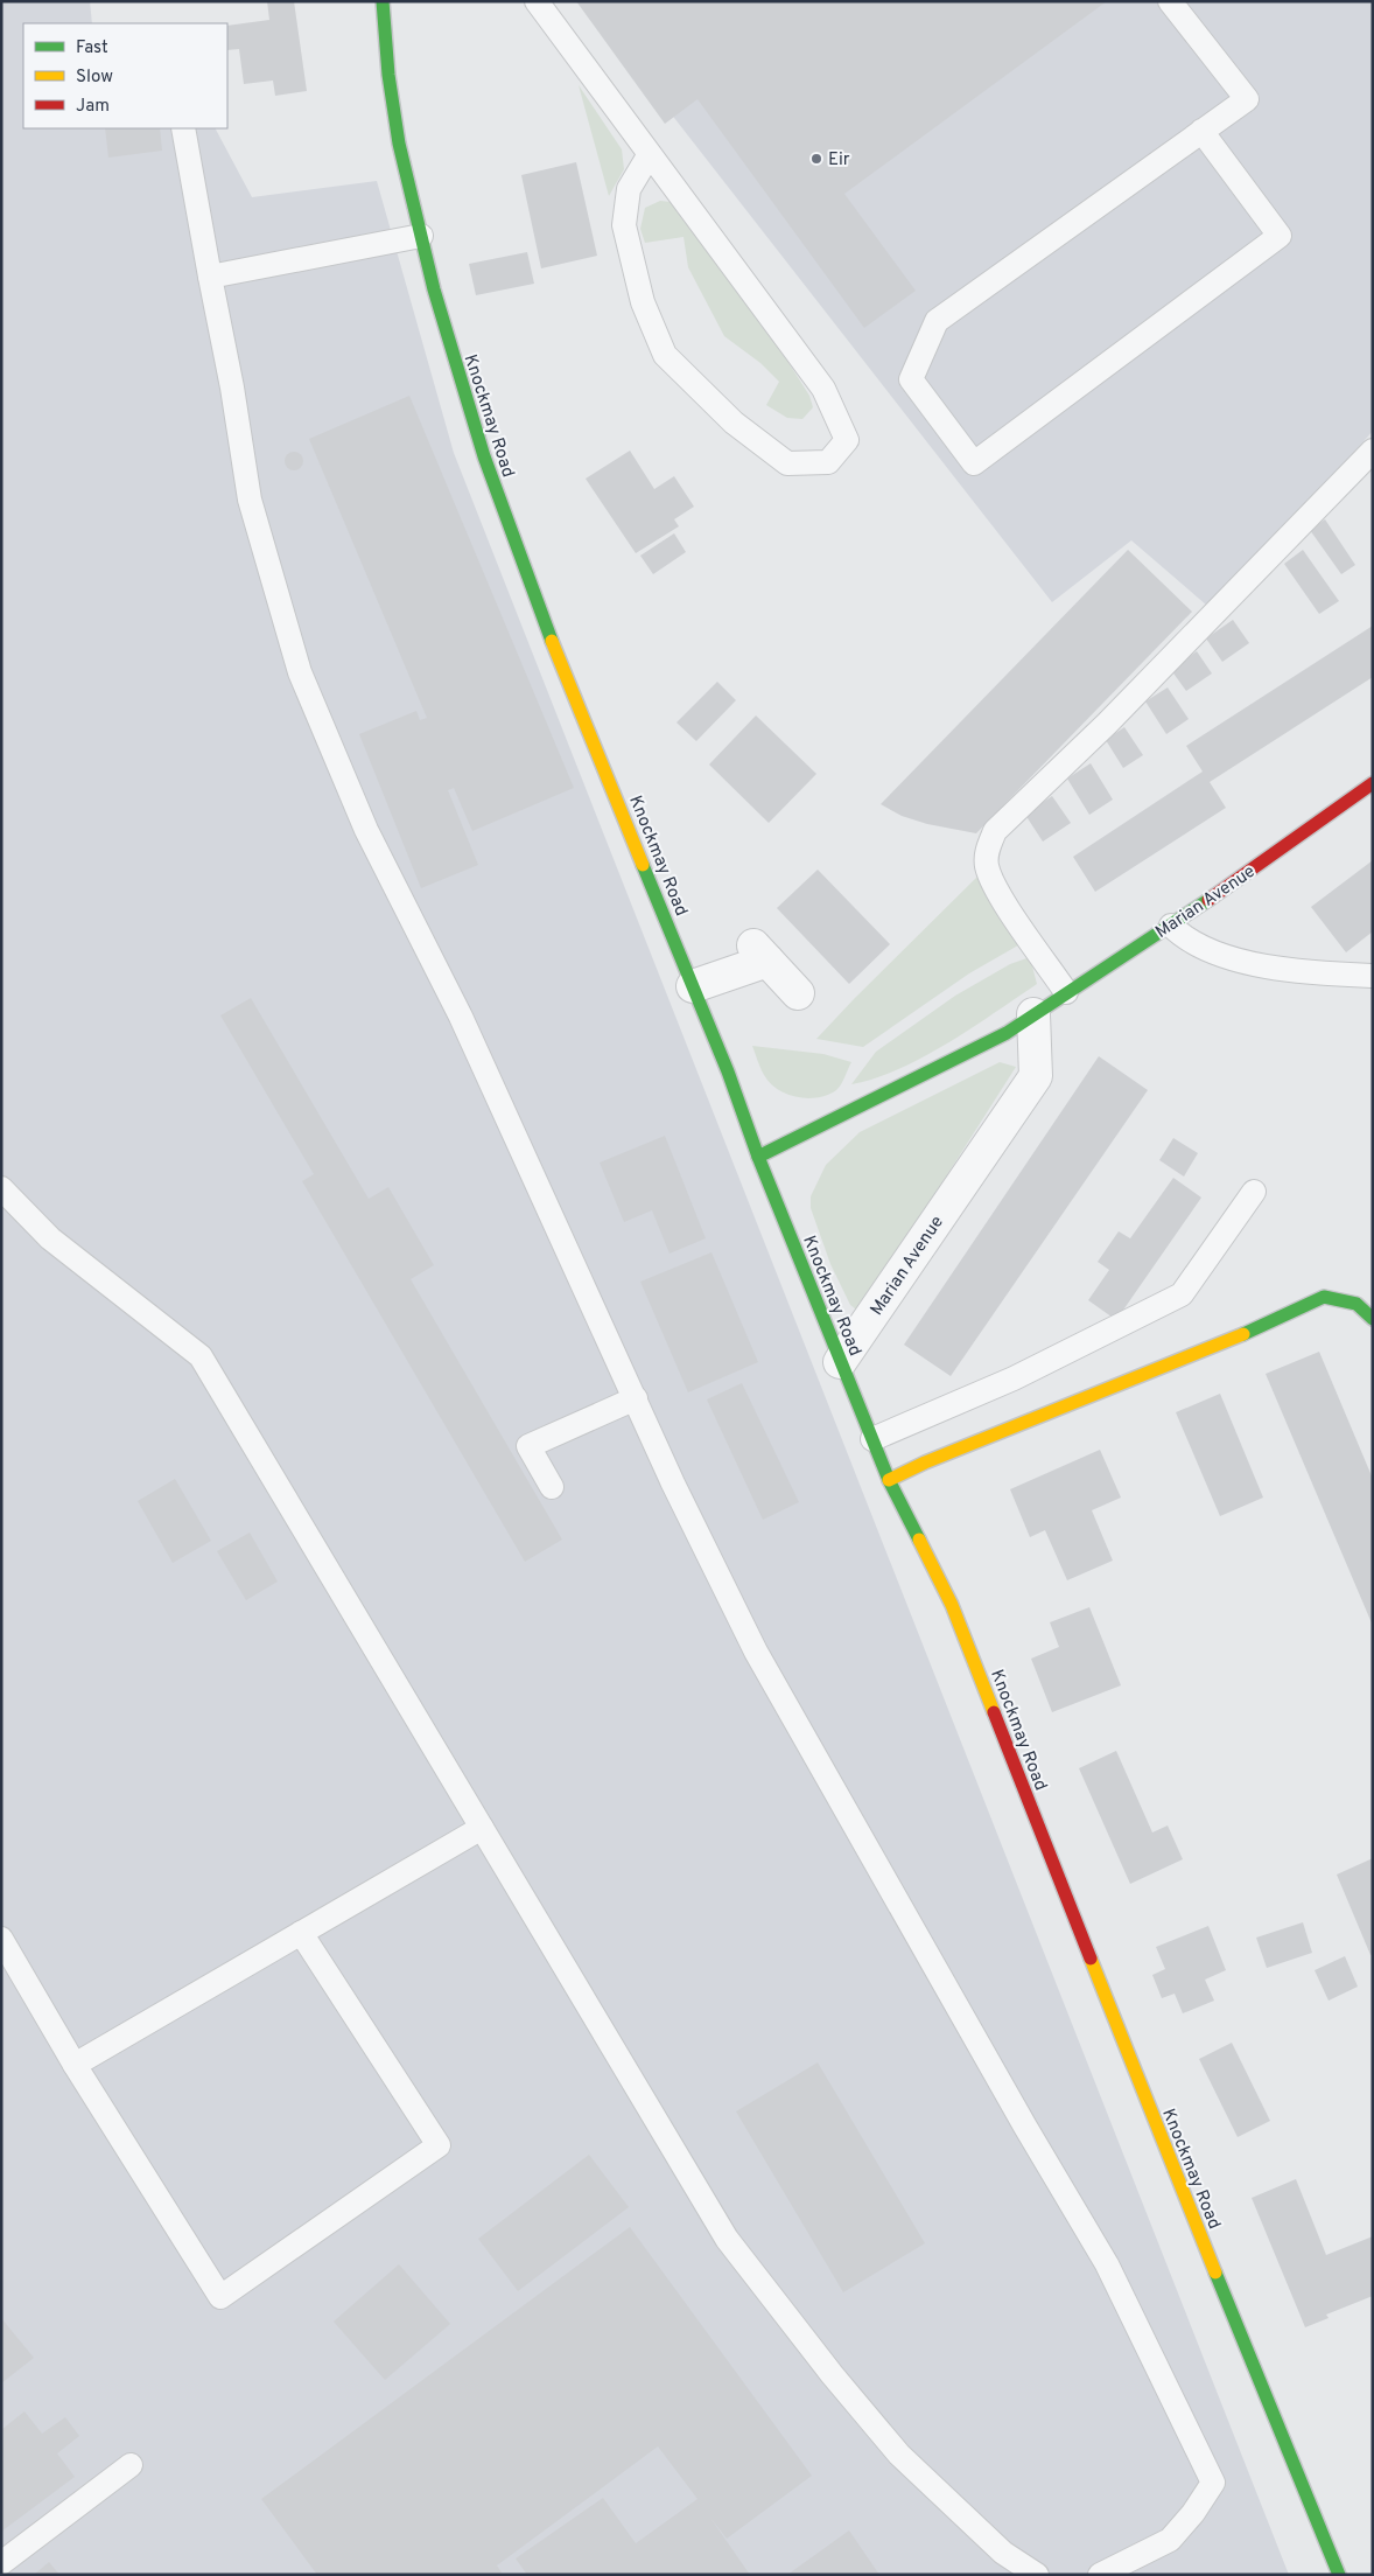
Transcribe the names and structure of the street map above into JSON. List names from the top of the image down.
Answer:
{
  "streets": {
    "street": ["Knockmay Road", "Marian Avenue"]
  },
  "crossings": [
    ["Knockmay Road", "Marian Avenue"]
  ],
  "places": ["Eir"],
  "legend": ["Fast", "Slow", "Jam"]
}
